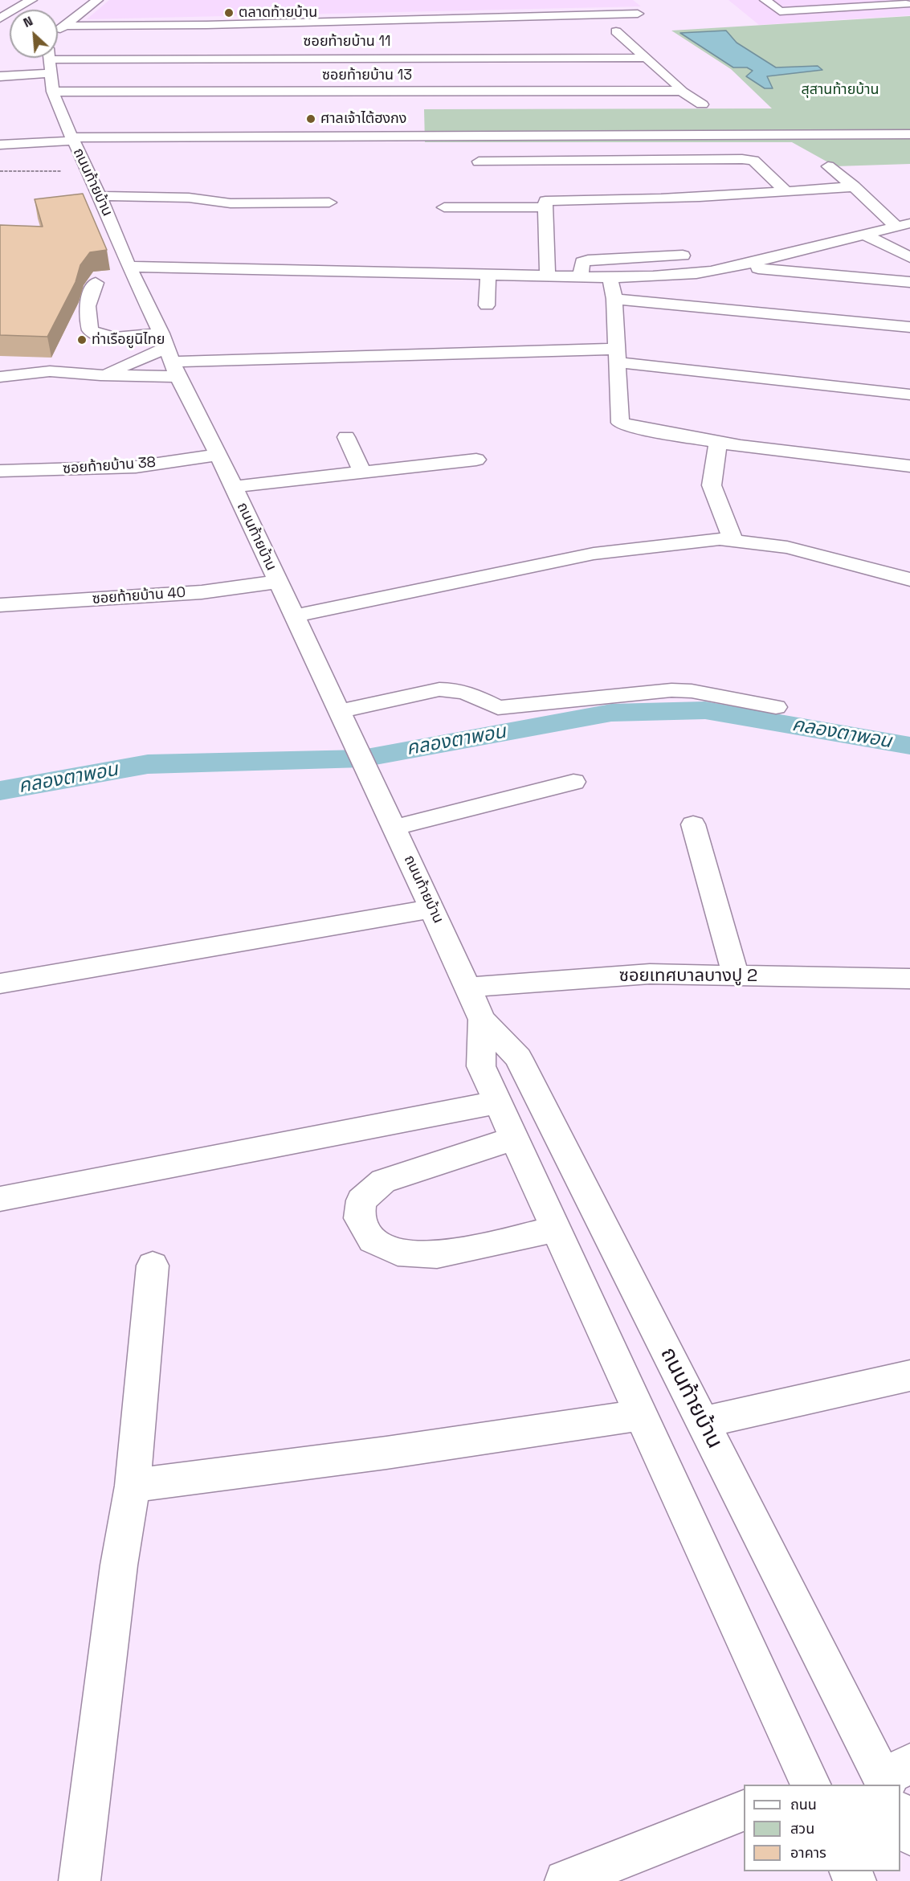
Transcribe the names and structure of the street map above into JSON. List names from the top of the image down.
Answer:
{
  "streets": {
    "street": [
      "ซอยท้ายบ้าน 11",
      "ซอยท้ายบ้าน 13",
      "ถนนท้ายบ้าน",
      "ซอยท้ายบ้าน 38",
      "ซอยท้ายบ้าน 40",
      "ซอยเทศบาลบางปู 2"
    ]
  },
  "crossings": [
    ["ซอยท้ายบ้าน 13", "ถนนท้ายบ้าน"],
    ["ถนนท้ายบ้าน", "ซอยท้ายบ้าน 38"],
    ["ถนนท้ายบ้าน", "ซอยท้ายบ้าน 40"],
    ["ถนนท้ายบ้าน", "ซอยเทศบาลบางปู 2"]
  ],
  "water": ["คลองตาพอน"],
  "parks": ["สุสานท้ายบ้าน"],
  "places": ["ตลาดท้ายบ้าน", "ศาลเจ้าไต้ฮงกง", "ท่าเรือยูนิไทย"],
  "legend": ["ถนน", "สวน", "อาคาร"],
  "north": "top left"
}
